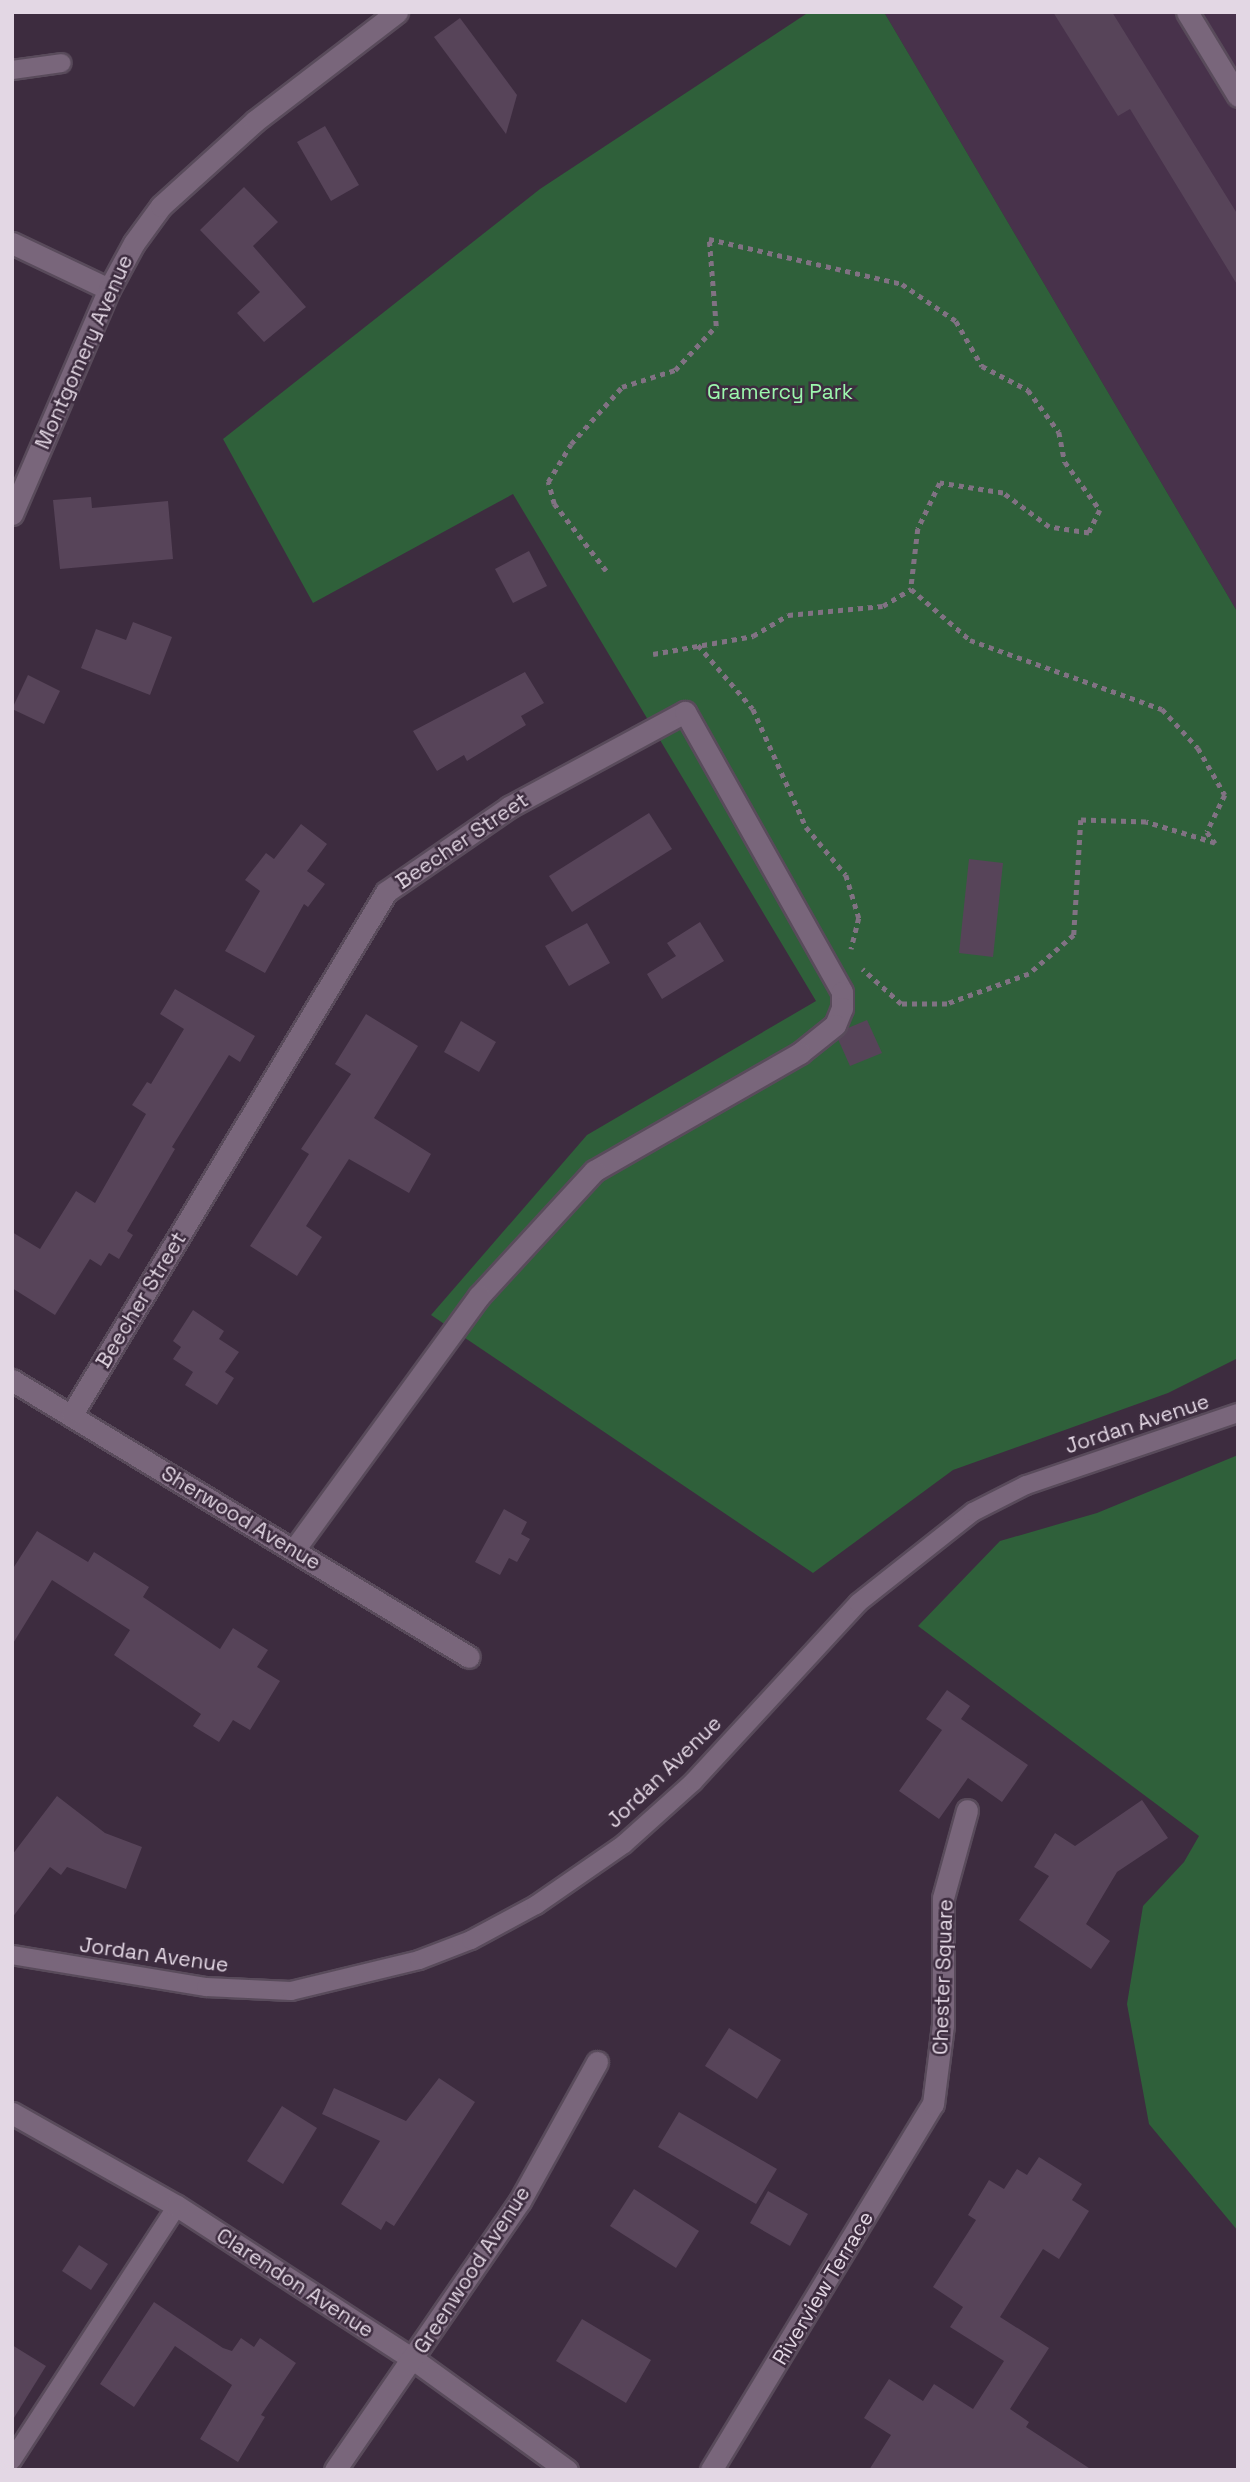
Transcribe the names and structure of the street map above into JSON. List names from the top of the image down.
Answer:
{
  "streets": {
    "street": [
      "Montgomery Avenue",
      "Beecher Street",
      "Sherwood Avenue",
      "Chester Square",
      "Greenwood Avenue",
      "Clarendon Avenue",
      "Riverview Terrace"
    ],
    "lane": ["Jordan Avenue"]
  },
  "crossings": [
    ["Beecher Street", "Sherwood Avenue"],
    ["Chester Square", "Riverview Terrace"],
    ["Greenwood Avenue", "Clarendon Avenue"]
  ],
  "parks": ["Gramercy Park"]
}
